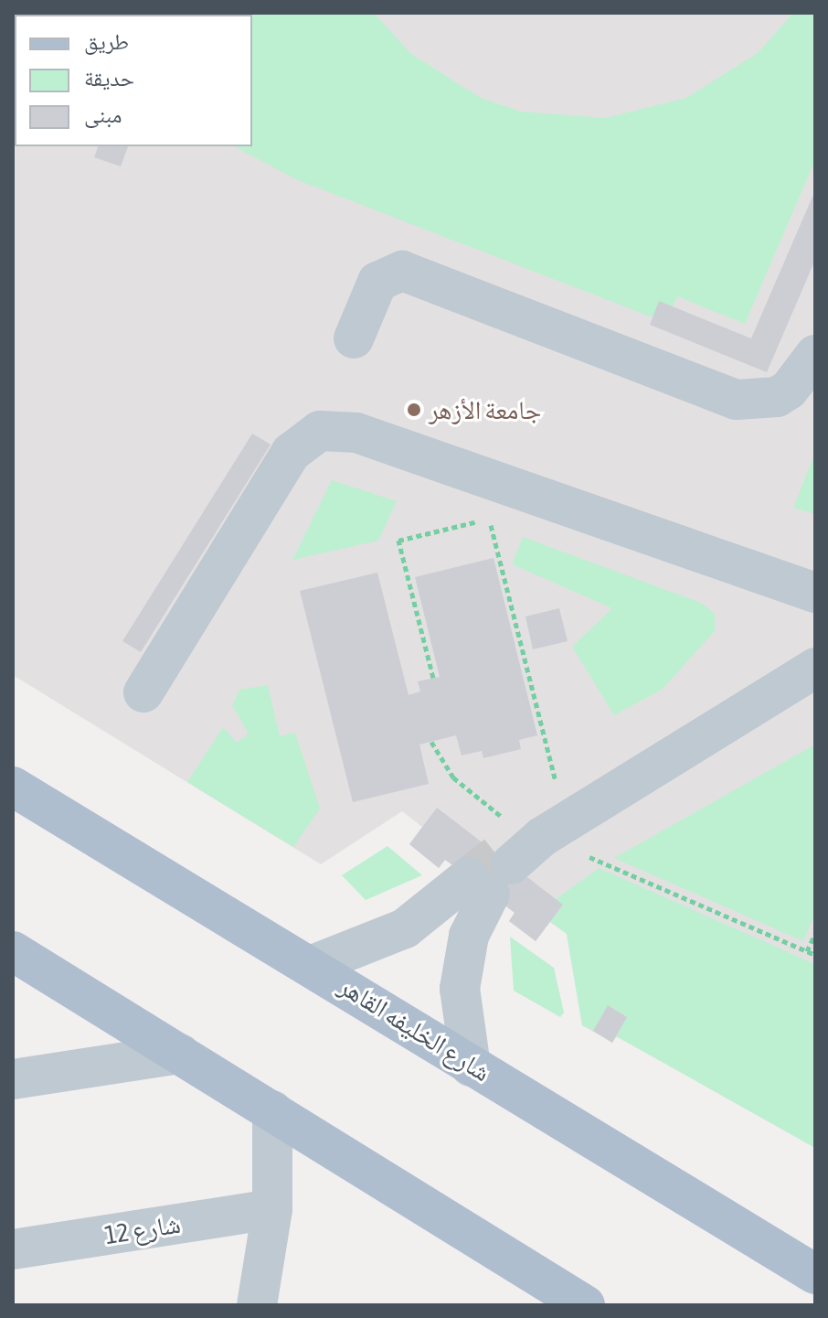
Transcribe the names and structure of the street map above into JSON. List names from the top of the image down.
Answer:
{
  "streets": {
    "main road": ["شارع الخليفه القاهر"],
    "street": ["شارع 12"]
  },
  "places": ["جامعة الأزهر"],
  "legend": ["طريق", "حديقة", "مبنى"]
}
